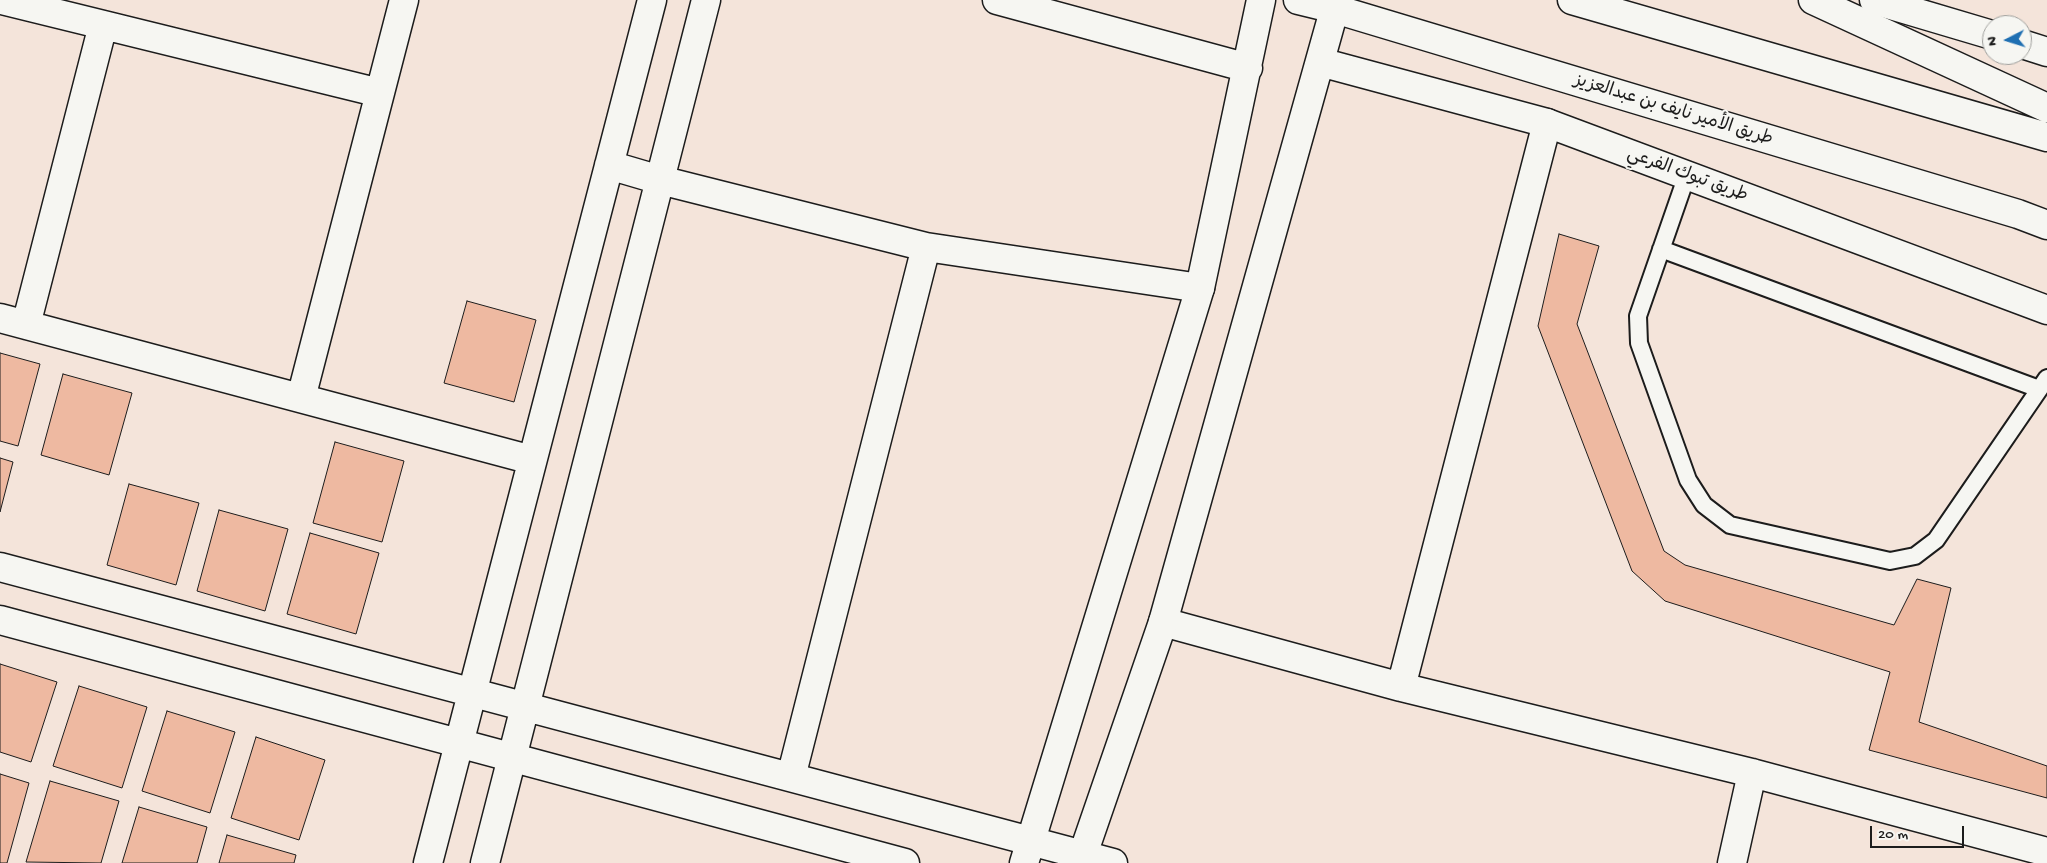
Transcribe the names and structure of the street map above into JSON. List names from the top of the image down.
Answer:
{
  "streets": {
    "main road": ["طريق الأمير نايف بن عبدالعزيز", "طريق تبوك الفرعي"]
  },
  "scale_bar": "20 m",
  "north": "left"
}
